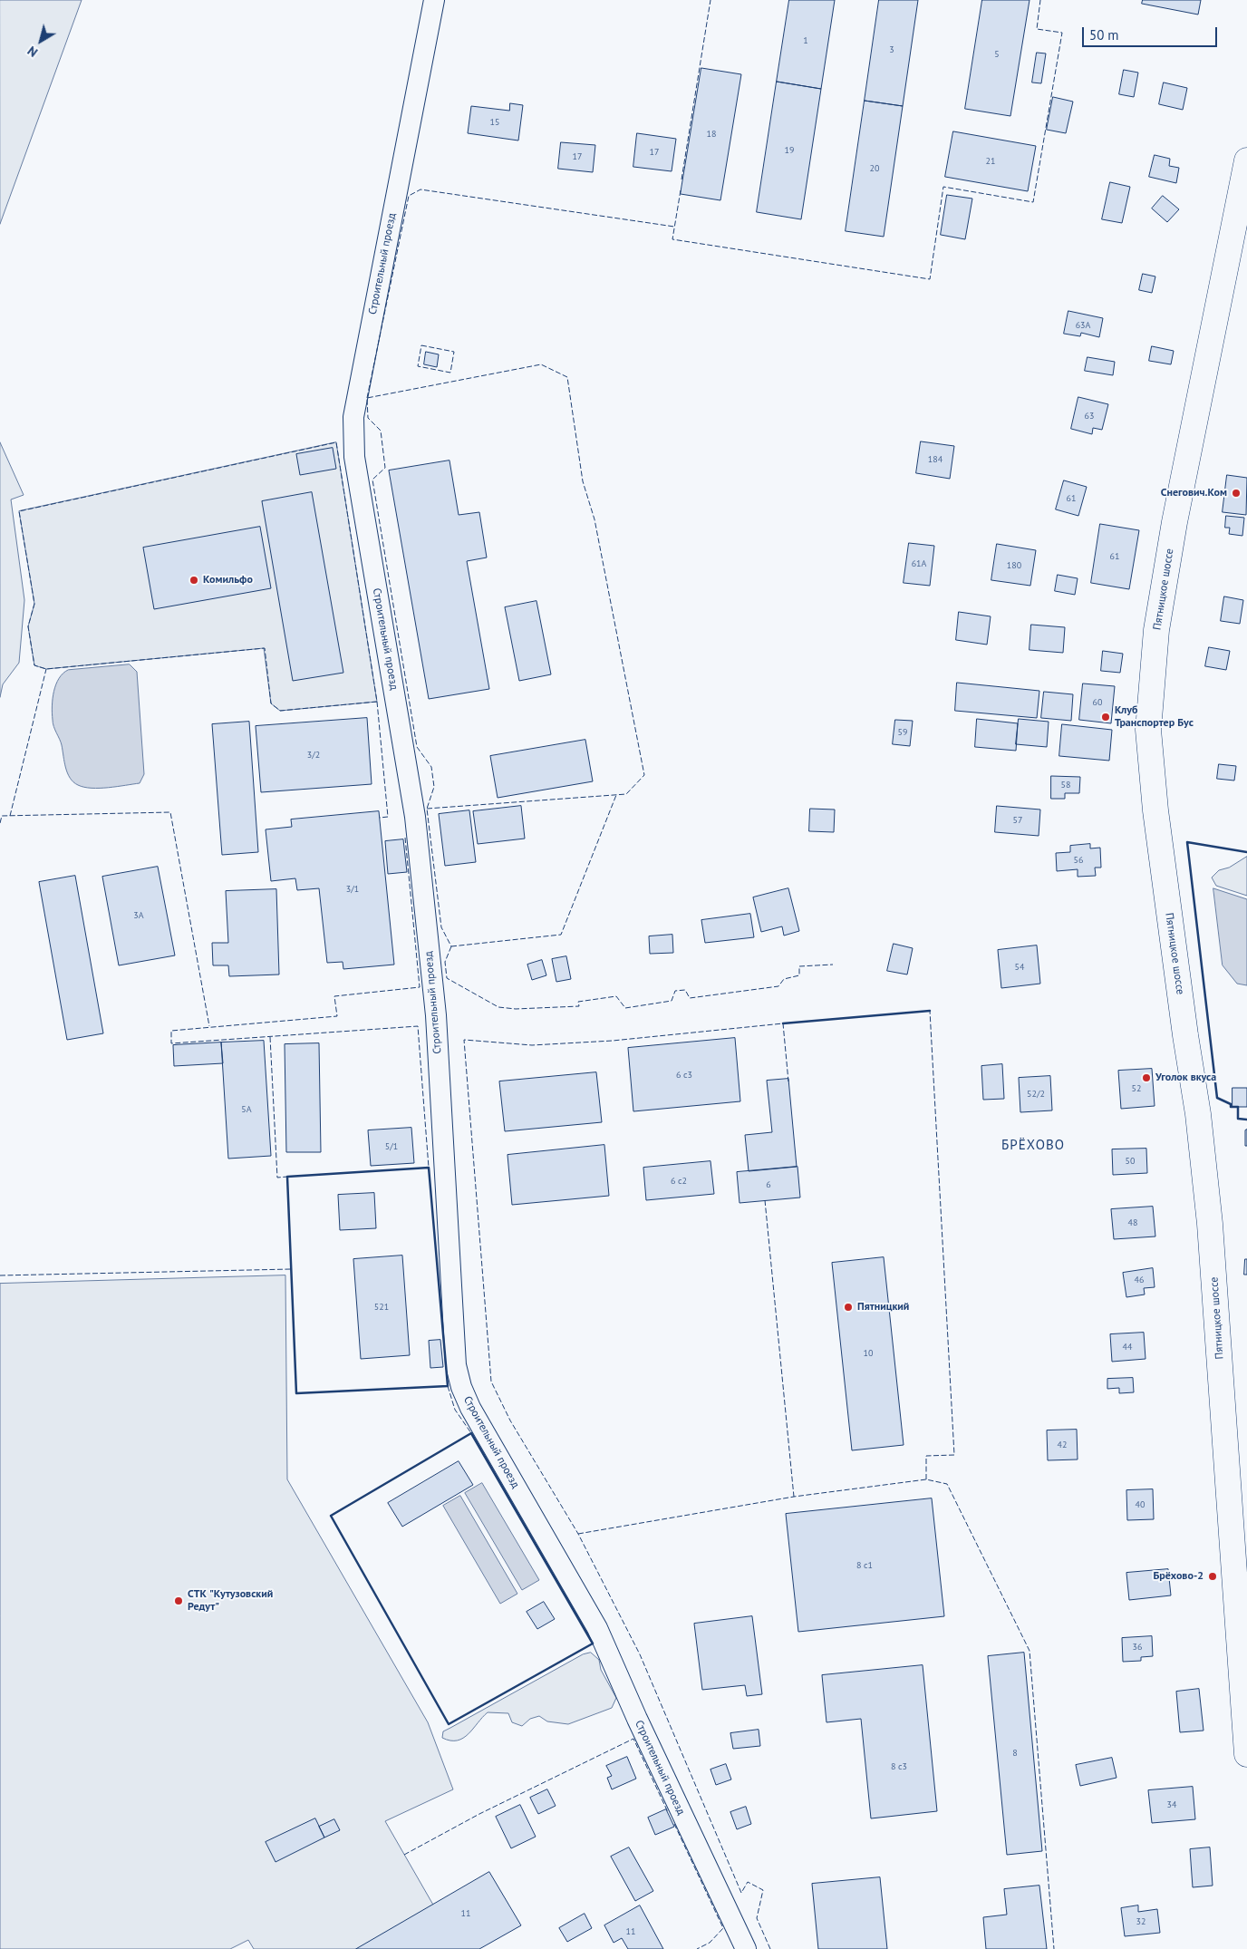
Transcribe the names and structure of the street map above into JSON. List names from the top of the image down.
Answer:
{
  "streets": {
    "main road": ["Пятницкое шоссе"],
    "street": ["Строительный проезд"]
  },
  "districts": ["БРЁХОВО"],
  "places": [
    "Снегович.Ком",
    "Комильфо",
    "Клуб Транспортер Бус",
    "Уголок вкуса",
    "Пятницкий",
    "Брёхово-2",
    "СТК \"Кутузовский Редут\""
  ],
  "house_numbers": [
    "1",
    "3",
    "5",
    "15",
    "18",
    "19",
    "17",
    "17",
    "21",
    "20",
    "63А",
    "63",
    "184",
    "61",
    "61",
    "61А",
    "180",
    "60",
    "59",
    "3/2",
    "58",
    "57",
    "56",
    "3/1",
    "3А",
    "54",
    "6 с3",
    "52",
    "52/2",
    "5А",
    "5/1",
    "50",
    "6 с2",
    "6",
    "48",
    "46",
    "521",
    "44",
    "10",
    "42",
    "40",
    "8 с1",
    "36",
    "8",
    "8 с3",
    "34",
    "11",
    "32",
    "11"
  ],
  "scale_bar": "50 m",
  "north": "bottom left"
}
